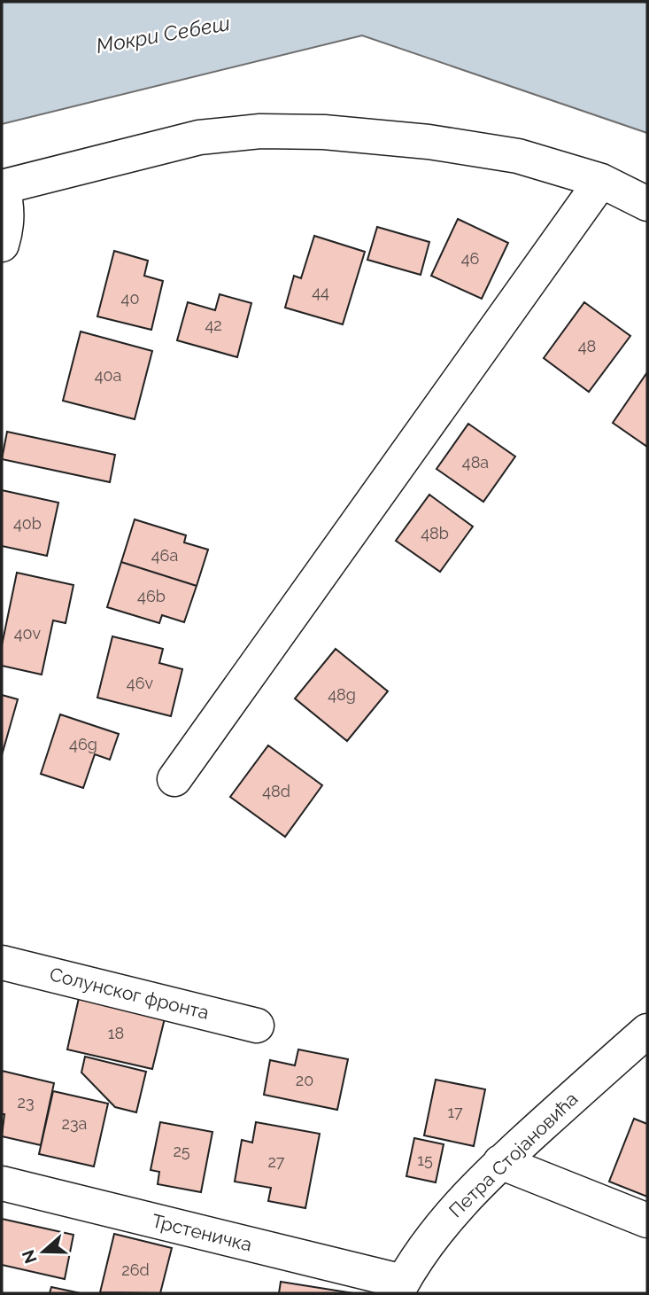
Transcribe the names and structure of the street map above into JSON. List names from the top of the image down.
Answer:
{
  "streets": {
    "street": ["Солунског фронта", "Петра Стојановића", "Трстеничка"]
  },
  "crossings": [
    ["Петра Стојановића", "Трстеничка"]
  ],
  "water": ["Мокри Себеш"],
  "house_numbers": [
    "46",
    "44",
    "40",
    "42",
    "48",
    "40a",
    "48a",
    "40b",
    "48b",
    "46a",
    "46b",
    "40v",
    "46v",
    "48g",
    "46g",
    "48d",
    "18",
    "20",
    "23",
    "17",
    "23a",
    "25",
    "15",
    "27",
    "26d"
  ],
  "north": "left"
}
